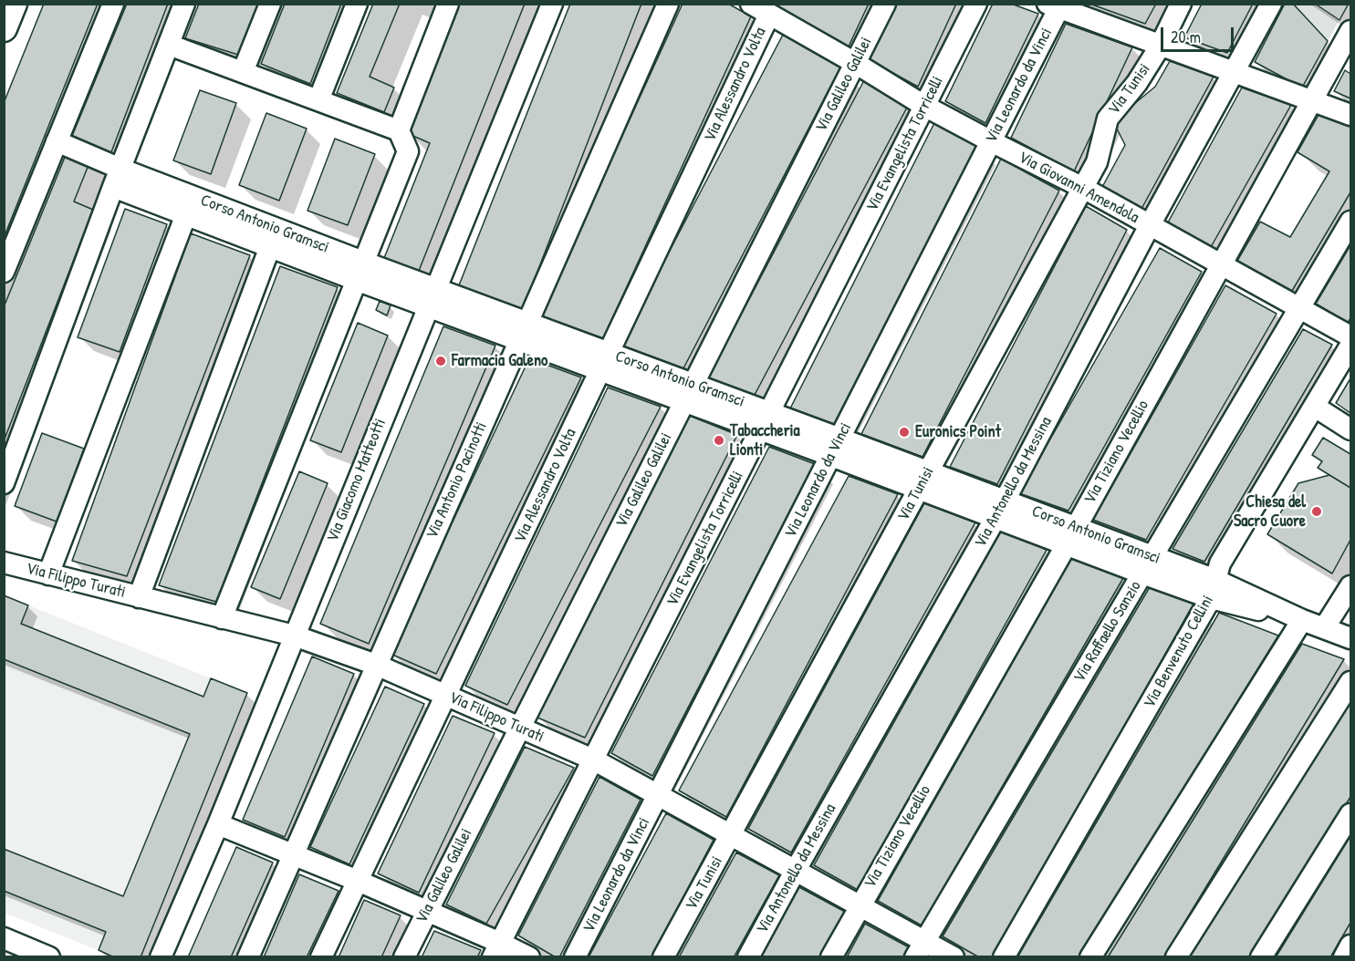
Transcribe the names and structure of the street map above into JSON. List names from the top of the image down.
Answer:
{
  "streets": {
    "street": [
      "Via Alessandro Volta",
      "Via Galileo Galilei",
      "Via Leonardo da Vinci",
      "Via Tunisi",
      "Via Evangelista Torricelli",
      "Via Giovanni Amendola",
      "Corso Antonio Gramsci",
      "Via Tiziano Vecellio",
      "Via Giacomo Matteotti",
      "Via Antonio Pacinotti",
      "Via Antonello da Messina",
      "Via Filippo Turati",
      "Via Raffaello Sanzio",
      "Via Benvenuto Cellini"
    ]
  },
  "crossings": [
    ["Via Alessandro Volta", "Via Giovanni Amendola"],
    ["Via Alessandro Volta", "Corso Antonio Gramsci"],
    ["Via Alessandro Volta", "Via Filippo Turati"],
    ["Via Galileo Galilei", "Via Giovanni Amendola"],
    ["Via Galileo Galilei", "Corso Antonio Gramsci"],
    ["Via Galileo Galilei", "Via Filippo Turati"],
    ["Via Leonardo da Vinci", "Via Giovanni Amendola"],
    ["Via Leonardo da Vinci", "Corso Antonio Gramsci"],
    ["Via Leonardo da Vinci", "Via Filippo Turati"],
    ["Via Tunisi", "Via Giovanni Amendola"],
    ["Via Tunisi", "Corso Antonio Gramsci"],
    ["Via Tunisi", "Via Filippo Turati"],
    ["Via Evangelista Torricelli", "Via Giovanni Amendola"],
    ["Via Evangelista Torricelli", "Corso Antonio Gramsci"],
    ["Via Evangelista Torricelli", "Via Filippo Turati"],
    ["Via Giovanni Amendola", "Via Tiziano Vecellio"],
    ["Via Giovanni Amendola", "Via Antonello da Messina"],
    ["Via Giovanni Amendola", "Via Raffaello Sanzio"],
    ["Corso Antonio Gramsci", "Via Tiziano Vecellio"],
    ["Corso Antonio Gramsci", "Via Giacomo Matteotti"],
    ["Corso Antonio Gramsci", "Via Antonio Pacinotti"],
    ["Corso Antonio Gramsci", "Via Antonello da Messina"],
    ["Corso Antonio Gramsci", "Via Raffaello Sanzio"],
    ["Corso Antonio Gramsci", "Via Benvenuto Cellini"],
    ["Via Tiziano Vecellio", "Via Filippo Turati"],
    ["Via Giacomo Matteotti", "Via Filippo Turati"],
    ["Via Antonio Pacinotti", "Via Filippo Turati"],
    ["Via Antonello da Messina", "Via Filippo Turati"],
    ["Via Filippo Turati", "Via Raffaello Sanzio"]
  ],
  "places": [
    "Farmacia Galeno",
    "Euronics Point",
    "Tabaccheria Lionti",
    "Chiesa del Sacro Cuore"
  ],
  "scale_bar": "20 m"
}
